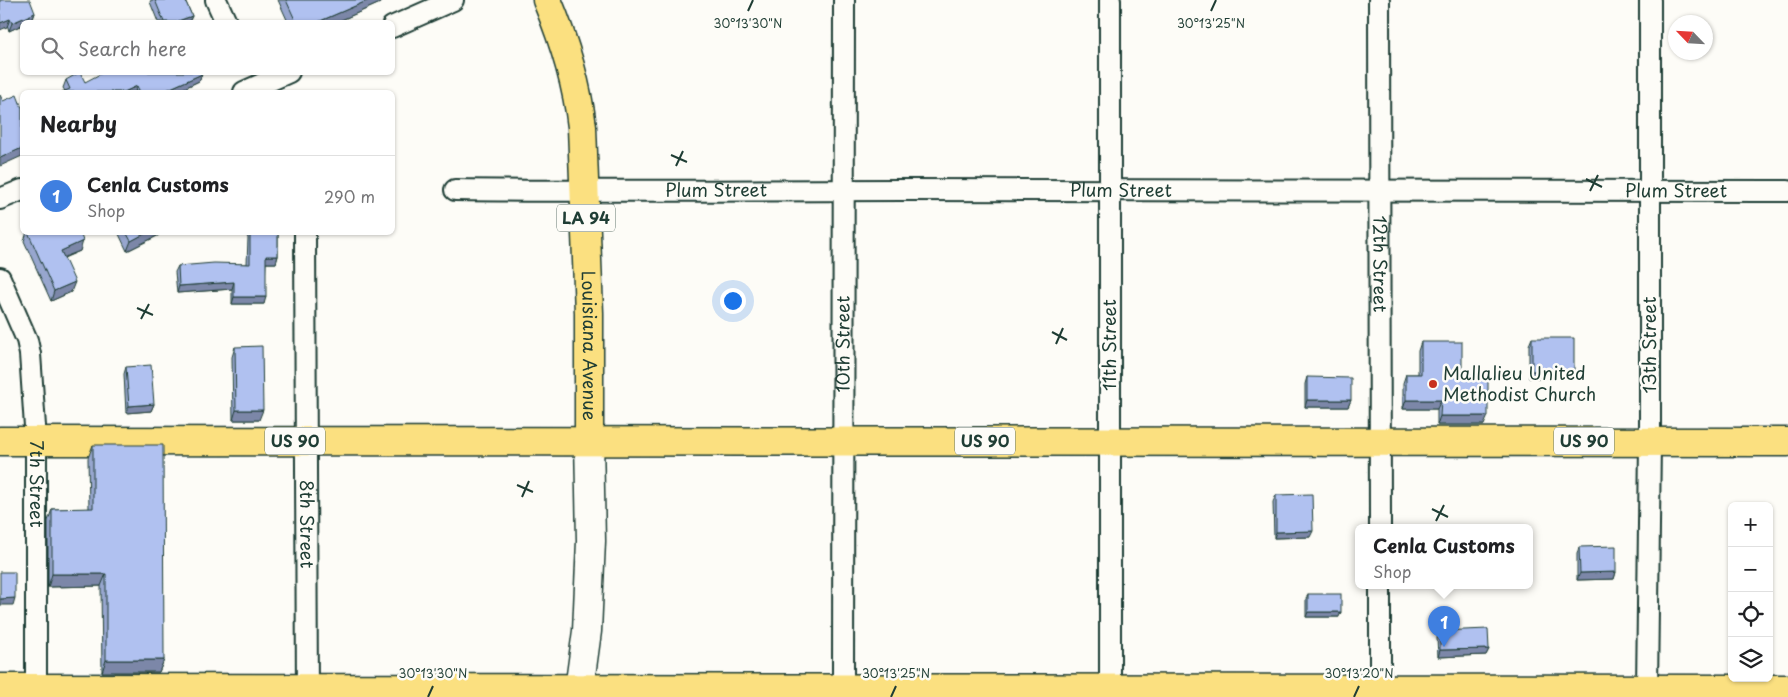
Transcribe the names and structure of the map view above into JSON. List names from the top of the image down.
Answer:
{
  "streets": {
    "main road": ["LA 94", "Louisiana Avenue", "US 90"],
    "street": [
      "Plum Street",
      "12th Street",
      "10th Street",
      "11th Street",
      "13th Street",
      "7th Street",
      "8th Street"
    ]
  },
  "crossings": [
    ["Plum Street", "12th Street"],
    ["Plum Street", "10th Street"],
    ["Plum Street", "11th Street"],
    ["Plum Street", "13th Street"],
    ["Plum Street", "Louisiana Avenue"],
    ["12th Street", "US 90"],
    ["10th Street", "US 90"],
    ["11th Street", "US 90"],
    ["13th Street", "US 90"],
    ["Louisiana Avenue", "US 90"],
    ["US 90", "7th Street"],
    ["US 90", "8th Street"]
  ],
  "places": ["Mallalieu United Methodist Church"],
  "north": "top left",
  "page": {
    "search": "Search here",
    "heading": "Nearby",
    "list": [
      {
        "mark": "1",
        "name": "Cenla Customs",
        "note": "Shop",
        "value": "290 m"
      }
    ],
    "map_buttons": ["+", "−"],
    "popup": ["Cenla Customs", "Shop"],
    "pins": "1"
  },
  "coordinates": ["30°13'30\"N", "30°13'25\"N", "30°13'20\"N"]
}
